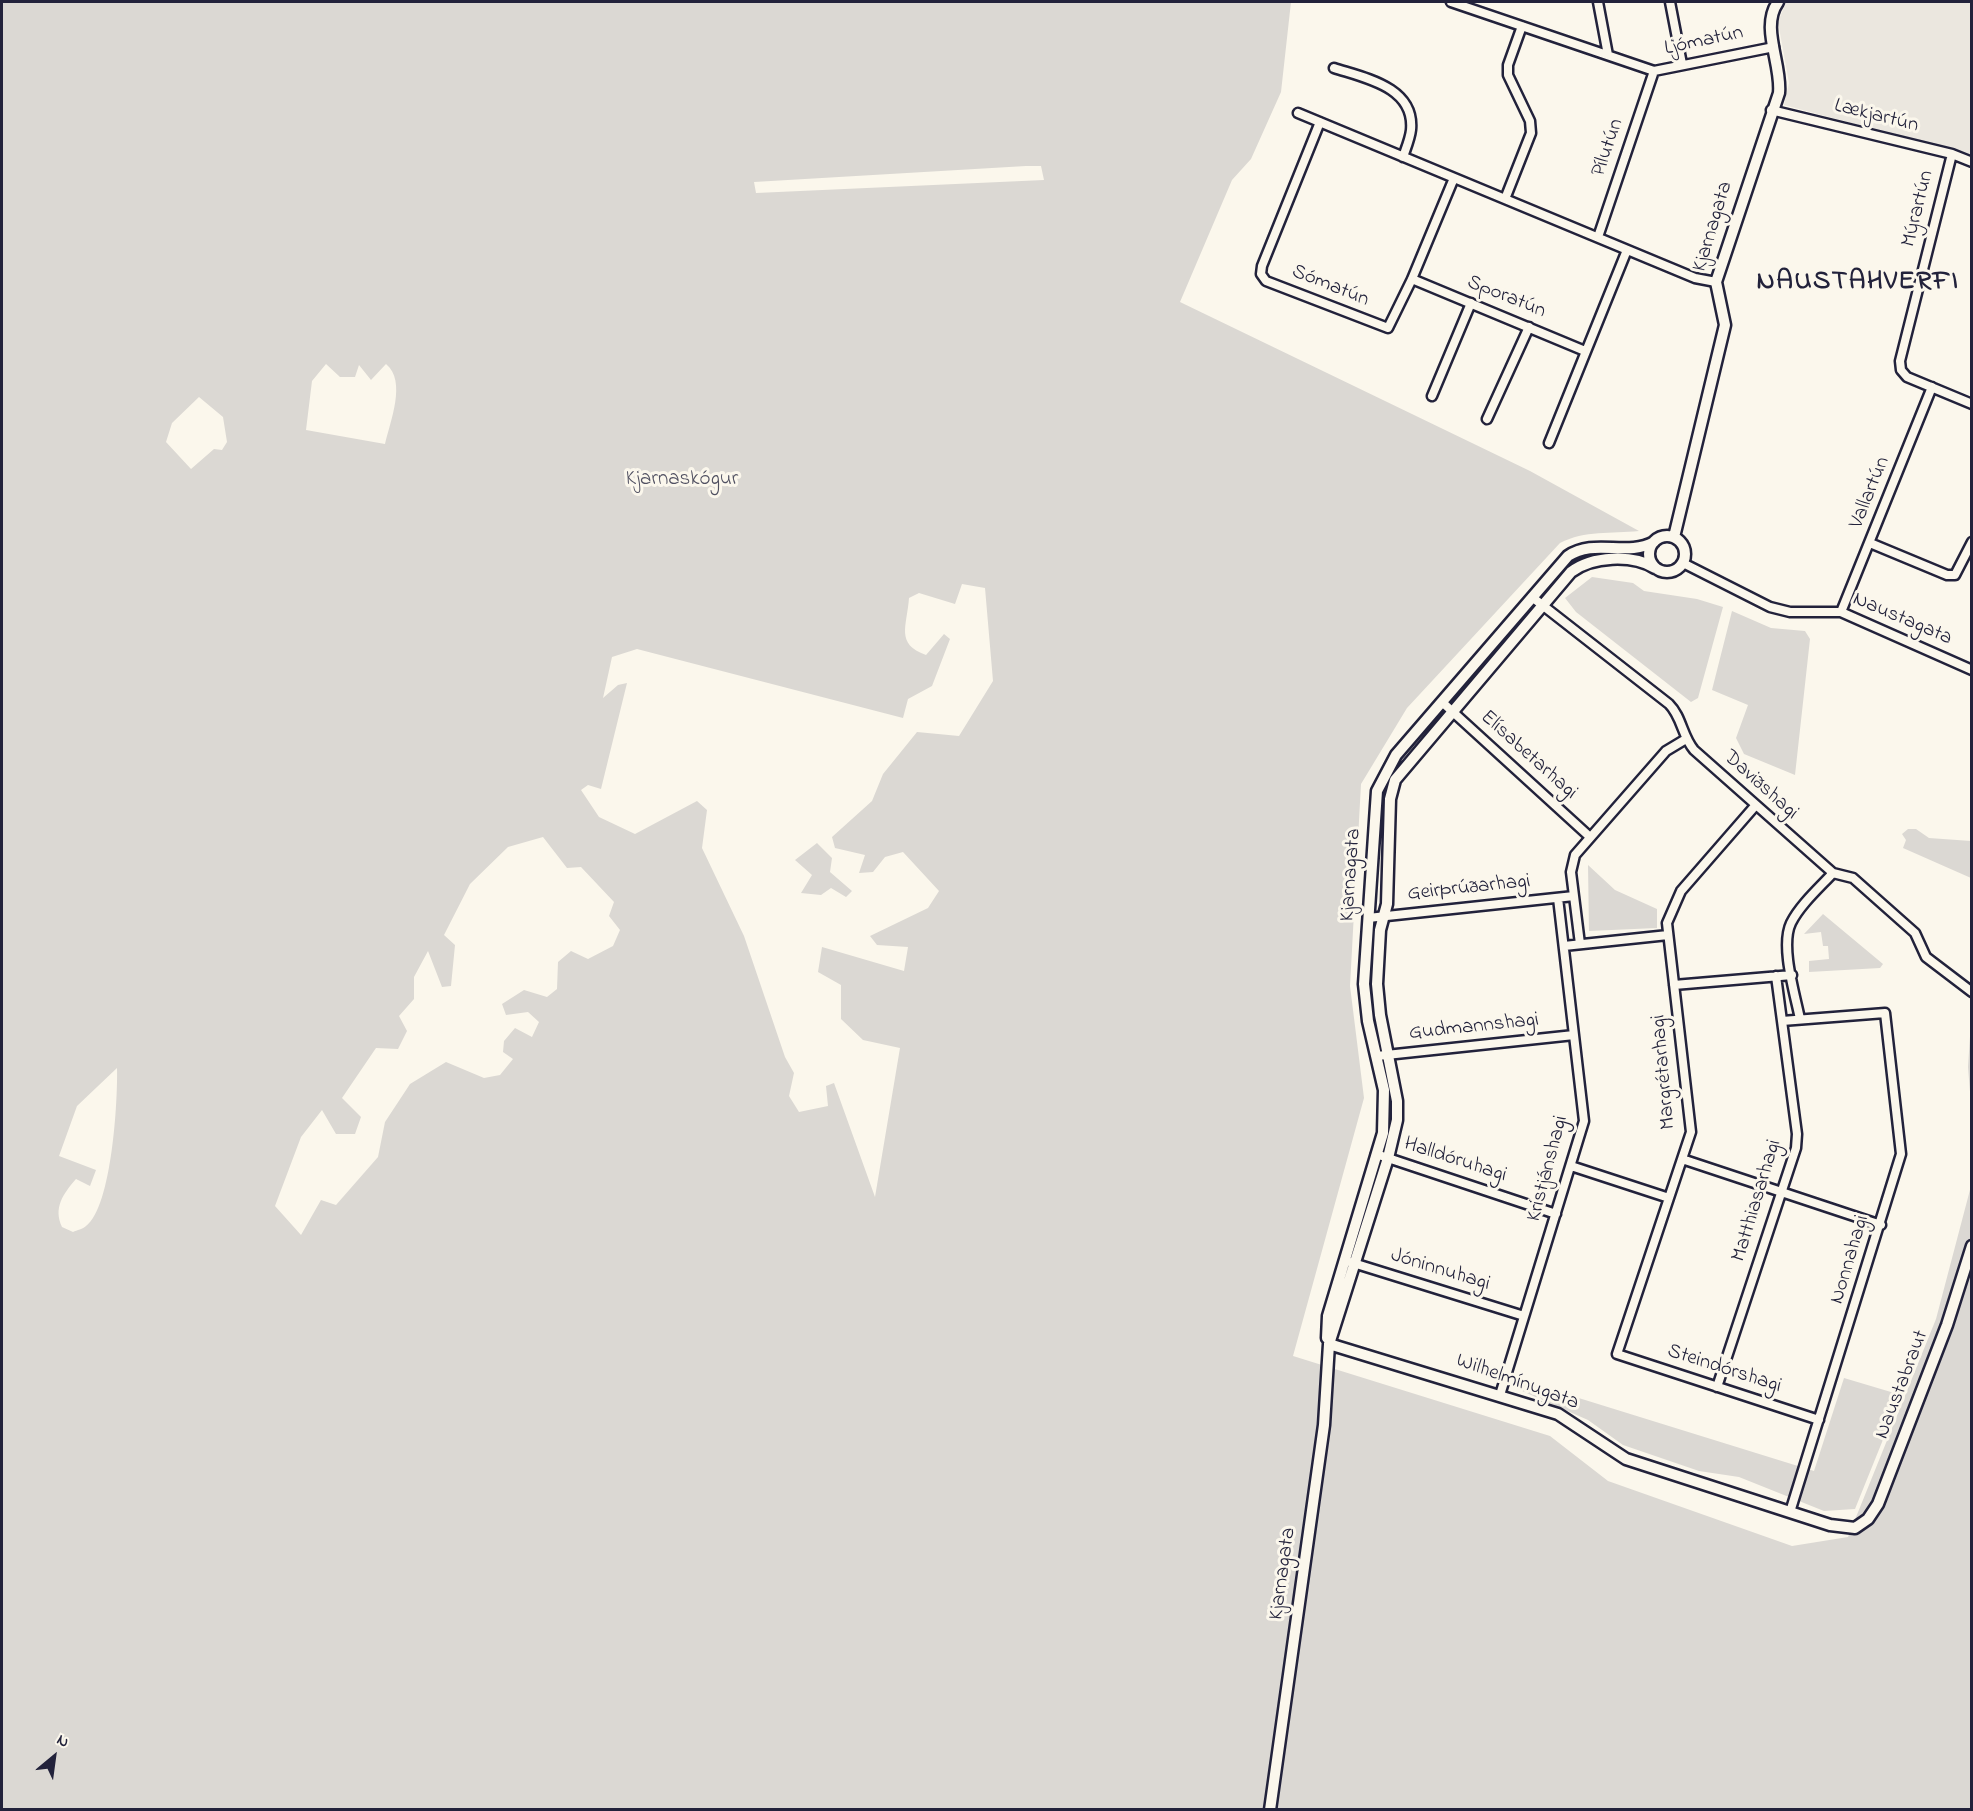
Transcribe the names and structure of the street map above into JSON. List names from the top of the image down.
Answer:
{
  "streets": {
    "street": [
      "Ljómatún",
      "Lækjartún",
      "Pílutún",
      "Mýrartún",
      "Kjarnagata",
      "Sómatún",
      "Sporatún",
      "Vallartún",
      "Naustagata",
      "Elísabetarhagi",
      "Daviðshagi",
      "Geirþrúðarhagi",
      "Gudmannshagi",
      "Margrétarhagi",
      "Halldóruhagi",
      "Kristjánshagi",
      "Matthiasarhagi",
      "Nonnahagi",
      "Jóninnuhagi",
      "Steindórshagi",
      "Wilhelmínugata",
      "Naustabraut"
    ]
  },
  "crossings": [
    ["Ljómatún", "Pílutún"],
    ["Ljómatún", "Kjarnagata"],
    ["Lækjartún", "Mýrartún"],
    ["Lækjartún", "Kjarnagata"],
    ["Mýrartún", "Vallartún"],
    ["Kjarnagata", "Naustagata"],
    ["Kjarnagata", "Elísabetarhagi"],
    ["Kjarnagata", "Daviðshagi"],
    ["Kjarnagata", "Geirþrúðarhagi"],
    ["Kjarnagata", "Gudmannshagi"],
    ["Kjarnagata", "Halldóruhagi"],
    ["Kjarnagata", "Jóninnuhagi"],
    ["Kjarnagata", "Wilhelmínugata"],
    ["Sómatún", "Sporatún"],
    ["Vallartún", "Naustagata"],
    ["Daviðshagi", "Margrétarhagi"],
    ["Geirþrúðarhagi", "Kristjánshagi"],
    ["Gudmannshagi", "Kristjánshagi"],
    ["Margrétarhagi", "Steindórshagi"],
    ["Halldóruhagi", "Kristjánshagi"],
    ["Kristjánshagi", "Jóninnuhagi"],
    ["Kristjánshagi", "Wilhelmínugata"],
    ["Matthiasarhagi", "Steindórshagi"],
    ["Nonnahagi", "Steindórshagi"],
    ["Nonnahagi", "Wilhelmínugata"],
    ["Wilhelmínugata", "Naustabraut"]
  ],
  "districts": ["NAUSTAHVERFI"],
  "parks": ["Kjarnaskógur"],
  "north": "top right"
}
